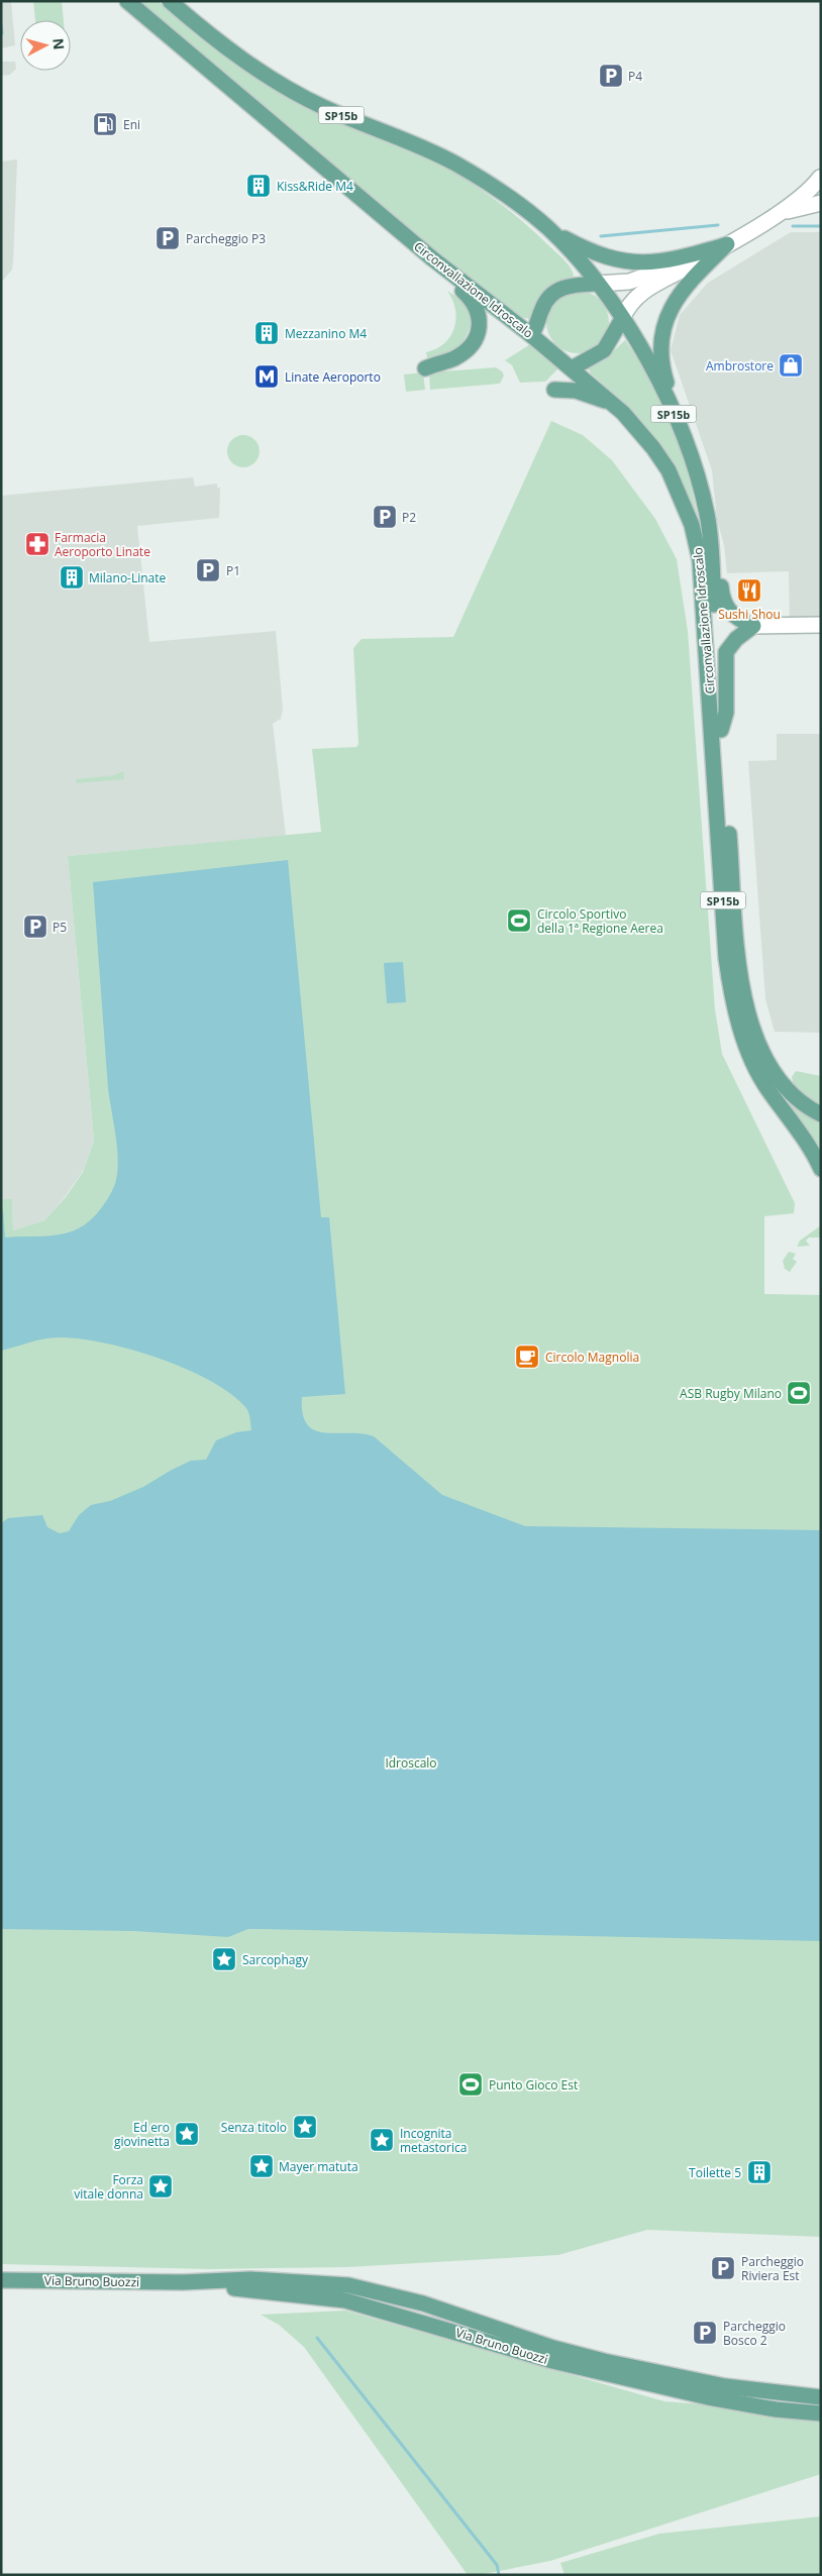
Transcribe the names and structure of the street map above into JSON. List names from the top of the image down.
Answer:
{
  "streets": {
    "main road": ["SP15b", "Circonvallazione Idroscalo", "Via Bruno Buozzi"]
  },
  "parks": ["Idroscalo"],
  "places": {
    "parking": [
      "P4",
      "Parcheggio P3",
      "P2",
      "P1",
      "P5",
      "Parcheggio Riviera Est",
      "Parcheggio Bosco 2"
    ],
    "fuel station": ["Eni"],
    "building": [
      "Kiss&Ride M4",
      "Mezzanino M4",
      "Milano-Linate",
      "Toilette 5"
    ],
    "shop": ["Ambrostore"],
    "metro station": ["Linate Aeroporto"],
    "pharmacy": ["Farmacia Aeroporto Linate"],
    "restaurant": ["Sushi Shou"],
    "sports": ["Circolo Sportivo della 1ª Regione Aerea", "ASB Rugby Milano", "Punto Gioco Est"],
    "cafe": ["Circolo Magnolia"],
    "place": [
      "Sarcophagy",
      "Senza titolo",
      "Ed ero giovinetta",
      "Incognita metastorica",
      "Mayer matuta",
      "Forza vitale donna"
    ]
  },
  "north": "right"
}
